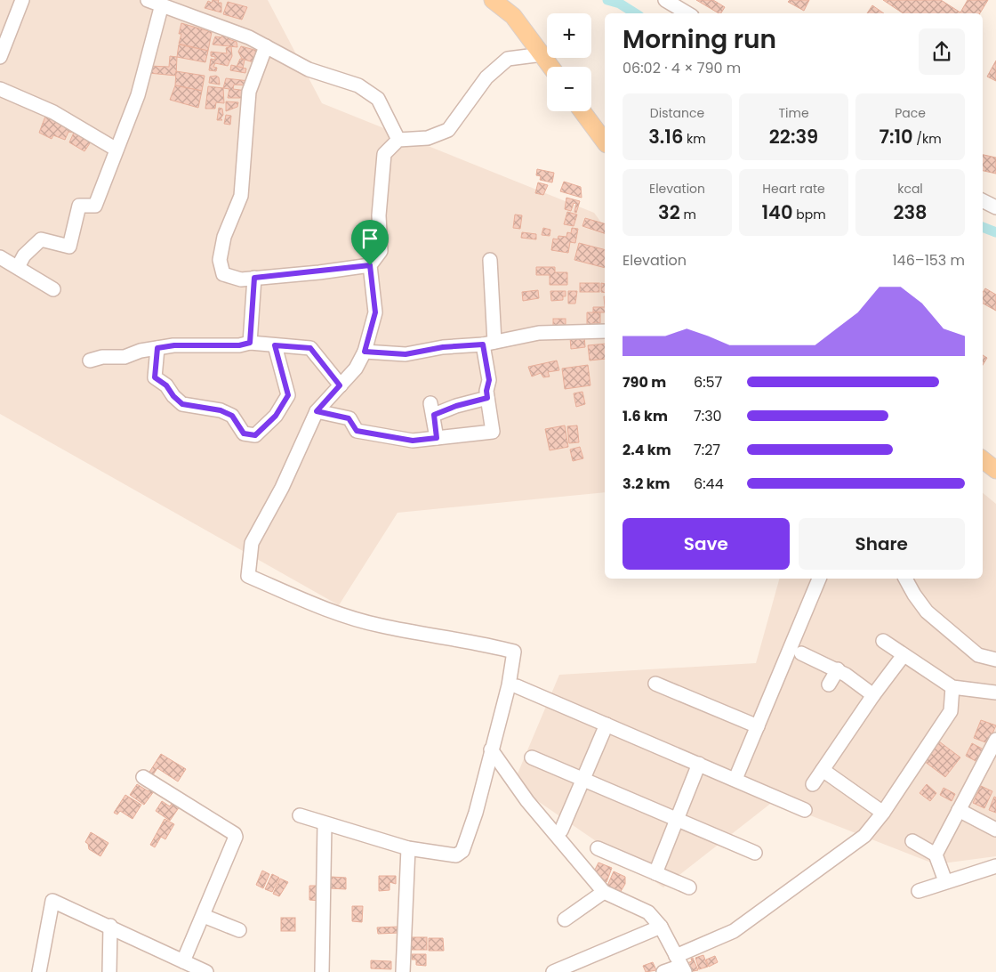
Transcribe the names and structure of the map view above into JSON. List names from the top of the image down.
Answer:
{
  "page": {
    "map_buttons": ["+", "−"],
    "heading": ["Morning run", "06:02 · 4 × 790 m"],
    "stats": [
      ["Distance", "3.16 km"],
      ["Time", "22:39"],
      ["Pace", "7:10 /km"],
      ["Elevation", "32 m"],
      ["Heart rate", "140 bpm"],
      ["kcal", "238"]
    ],
    "chart": ["Elevation", "146–153 m"],
    "list": [
      {
        "name": "790 m",
        "note": "6:57"
      },
      {
        "name": "1.6 km",
        "note": "7:30"
      },
      {
        "name": "2.4 km",
        "note": "7:27"
      },
      {
        "name": "3.2 km",
        "note": "6:44"
      }
    ],
    "buttons": ["Save", "Share"]
  }
}
